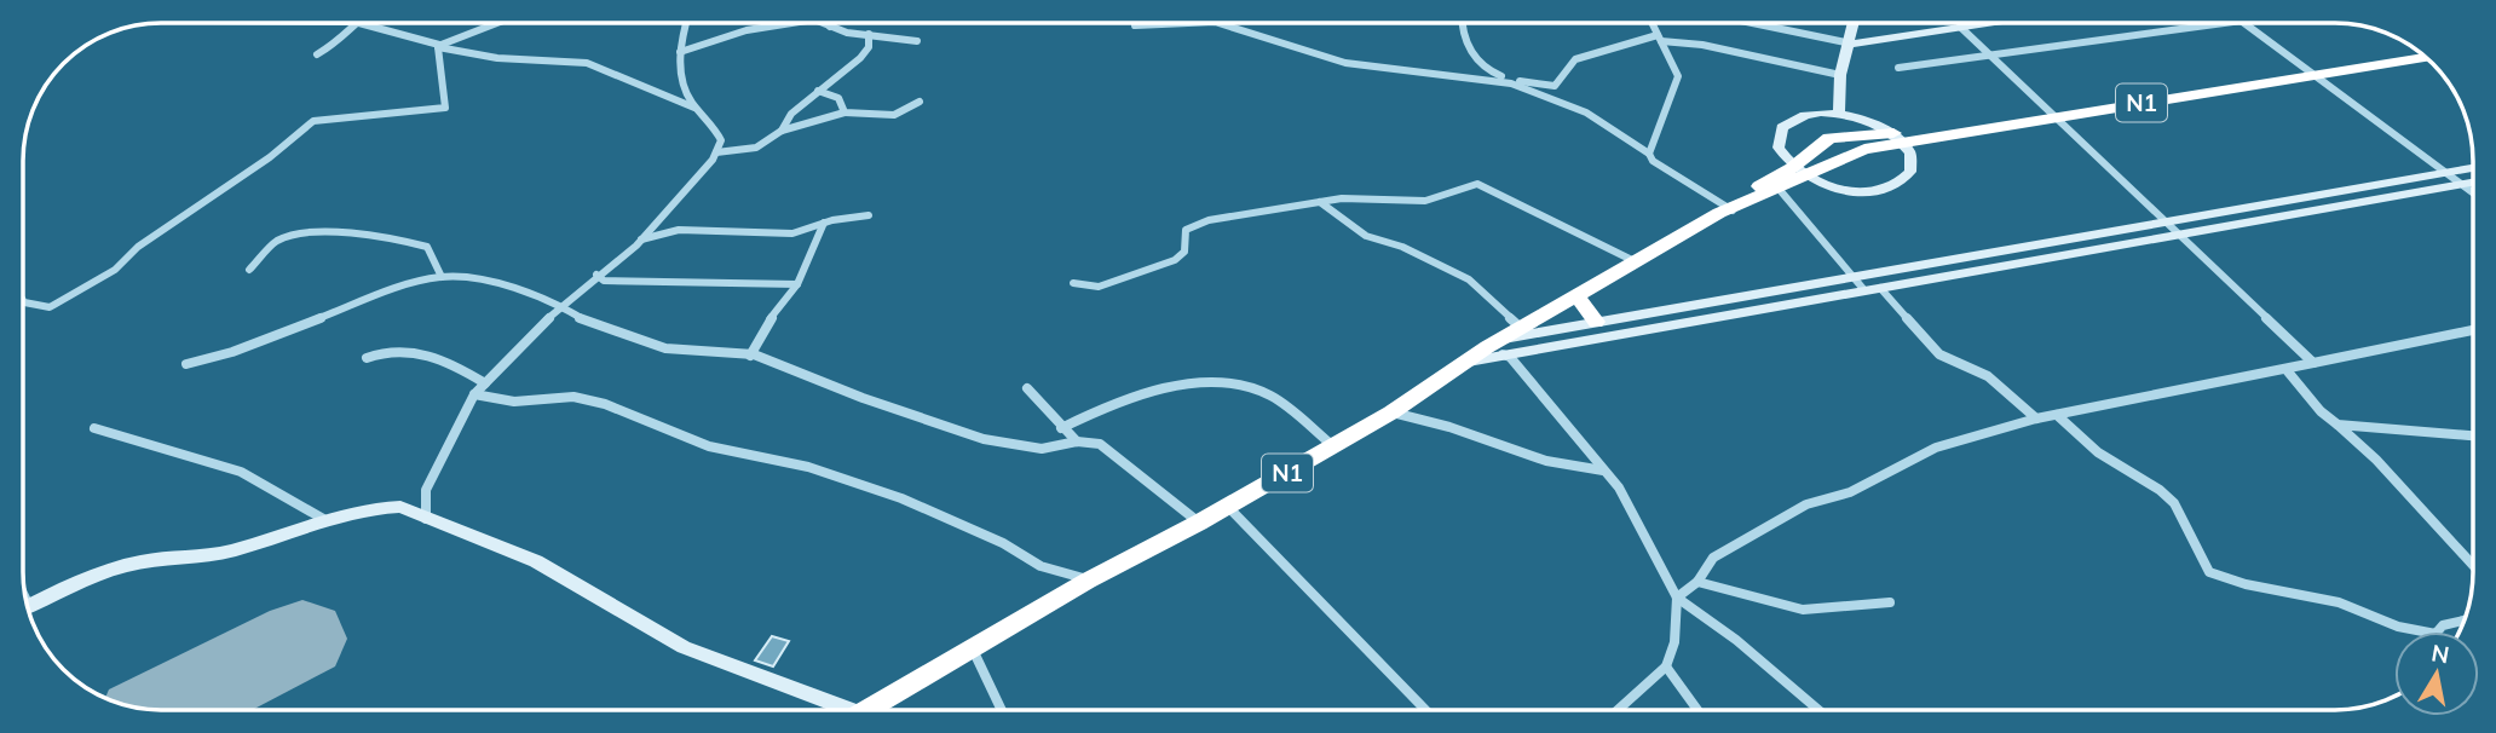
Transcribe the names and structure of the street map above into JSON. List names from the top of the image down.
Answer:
{
  "streets": {
    "highway": ["N1"]
  },
  "north": "top"
}
